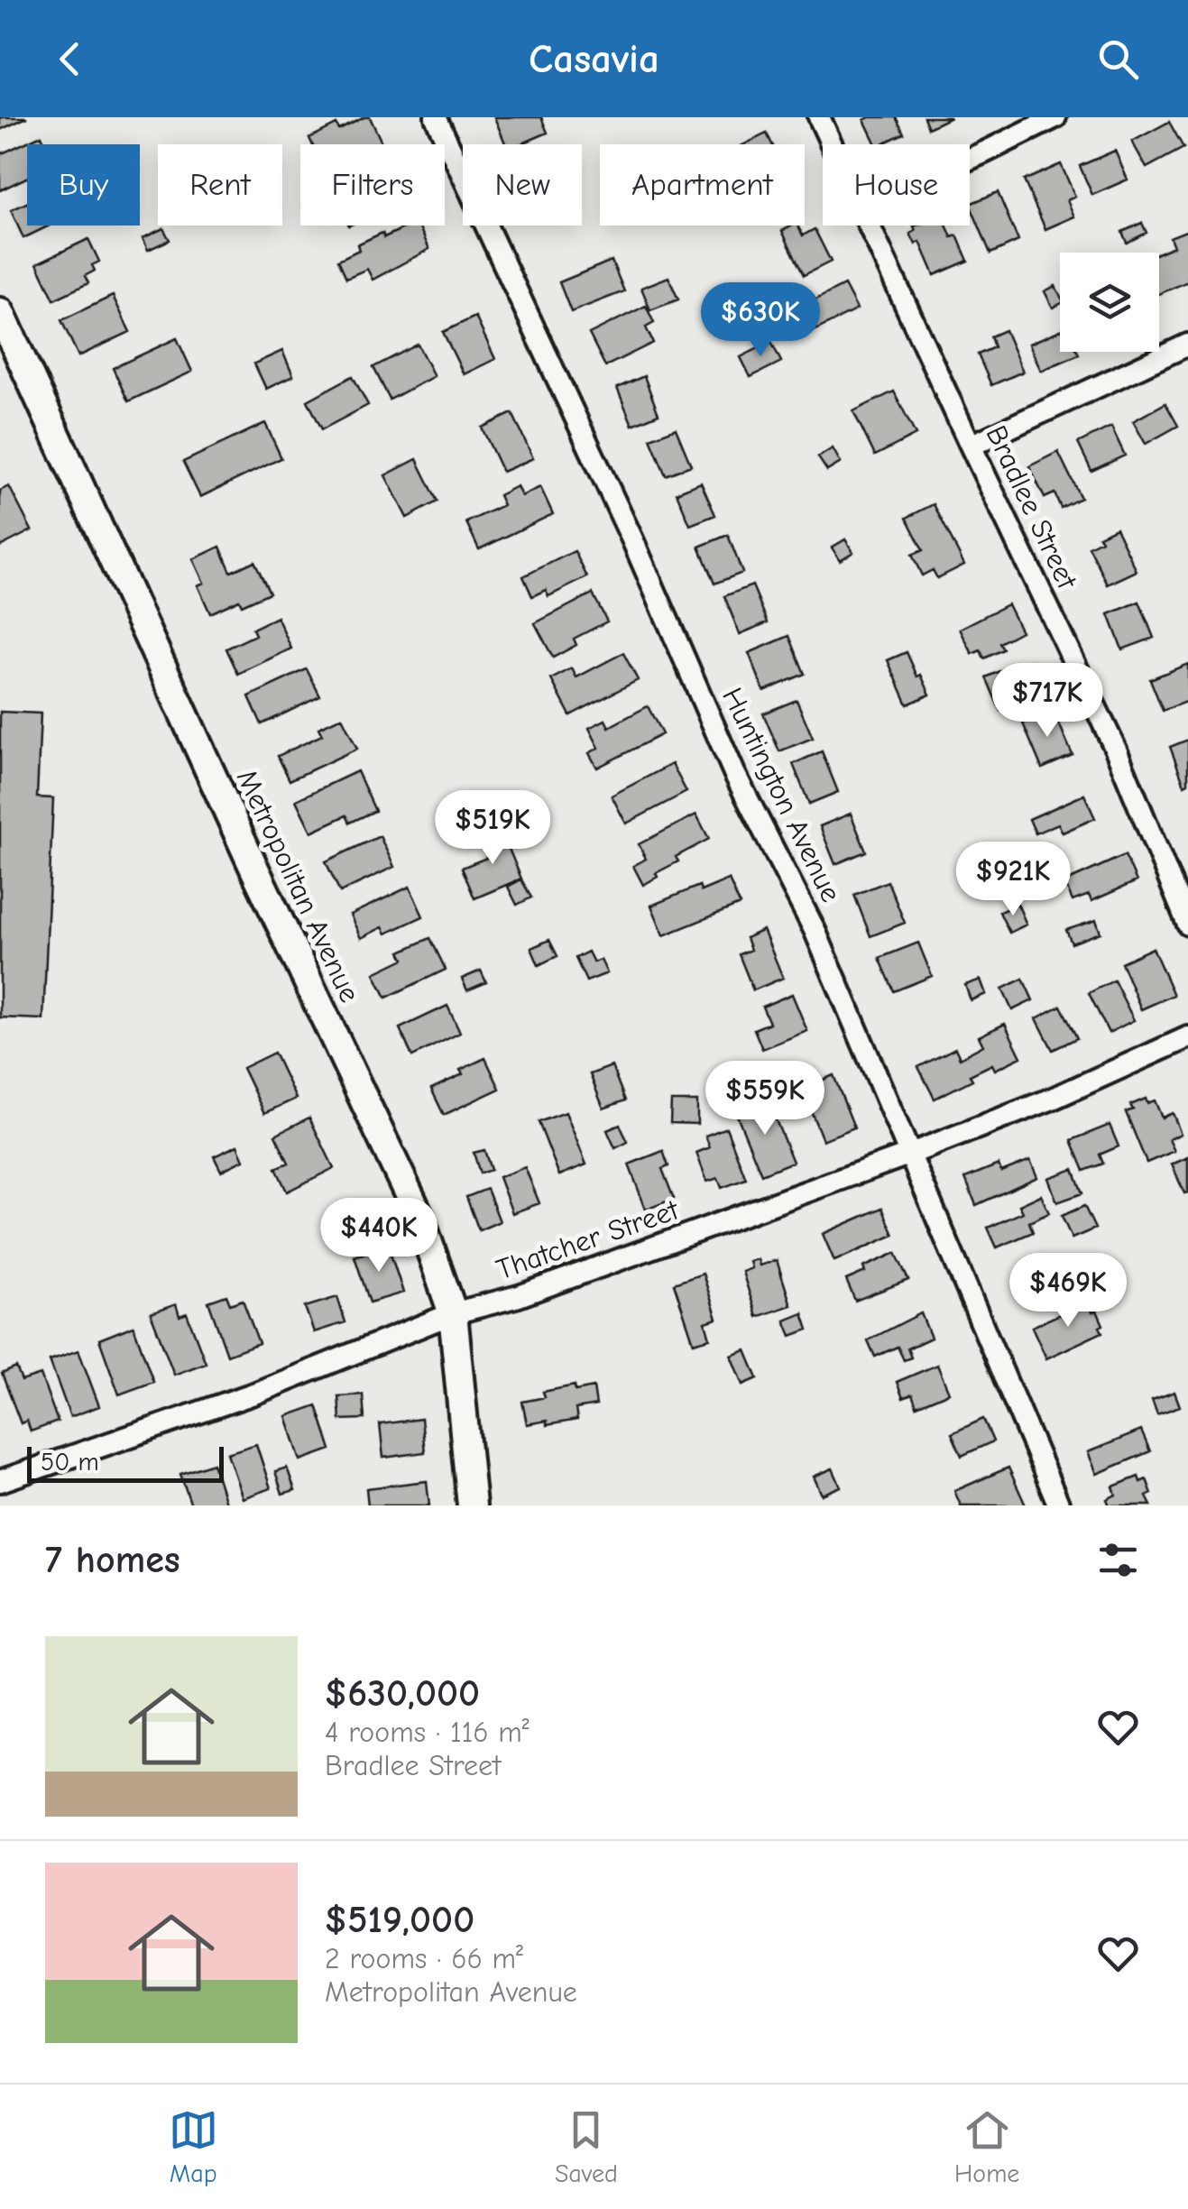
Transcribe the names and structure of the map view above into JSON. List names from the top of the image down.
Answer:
{
  "streets": {
    "street": [
      "Bradlee Street",
      "Huntington Avenue",
      "Metropolitan Avenue",
      "Thatcher Street"
    ]
  },
  "crossings": [
    ["Huntington Avenue", "Thatcher Street"],
    ["Metropolitan Avenue", "Thatcher Street"]
  ],
  "scale_bar": "50 m",
  "page": {
    "header": "Casavia",
    "chip": [
      "Buy",
      "Rent",
      "Filters",
      "New",
      "Apartment",
      "House"
    ],
    "price": [
      "$630K",
      "$717K",
      "$519K",
      "$921K",
      "$559K",
      "$440K",
      "$469K"
    ],
    "scale": "50 m",
    "heading": "7 homes",
    "list": [
      {
        "name": "$630,000",
        "note": "4 rooms · 116 m² · Bradlee Street"
      },
      {
        "name": "$519,000",
        "note": "2 rooms · 66 m² · Metropolitan Avenue"
      }
    ],
    "tabs": ["Map", "Saved", "Home"]
  }
}
